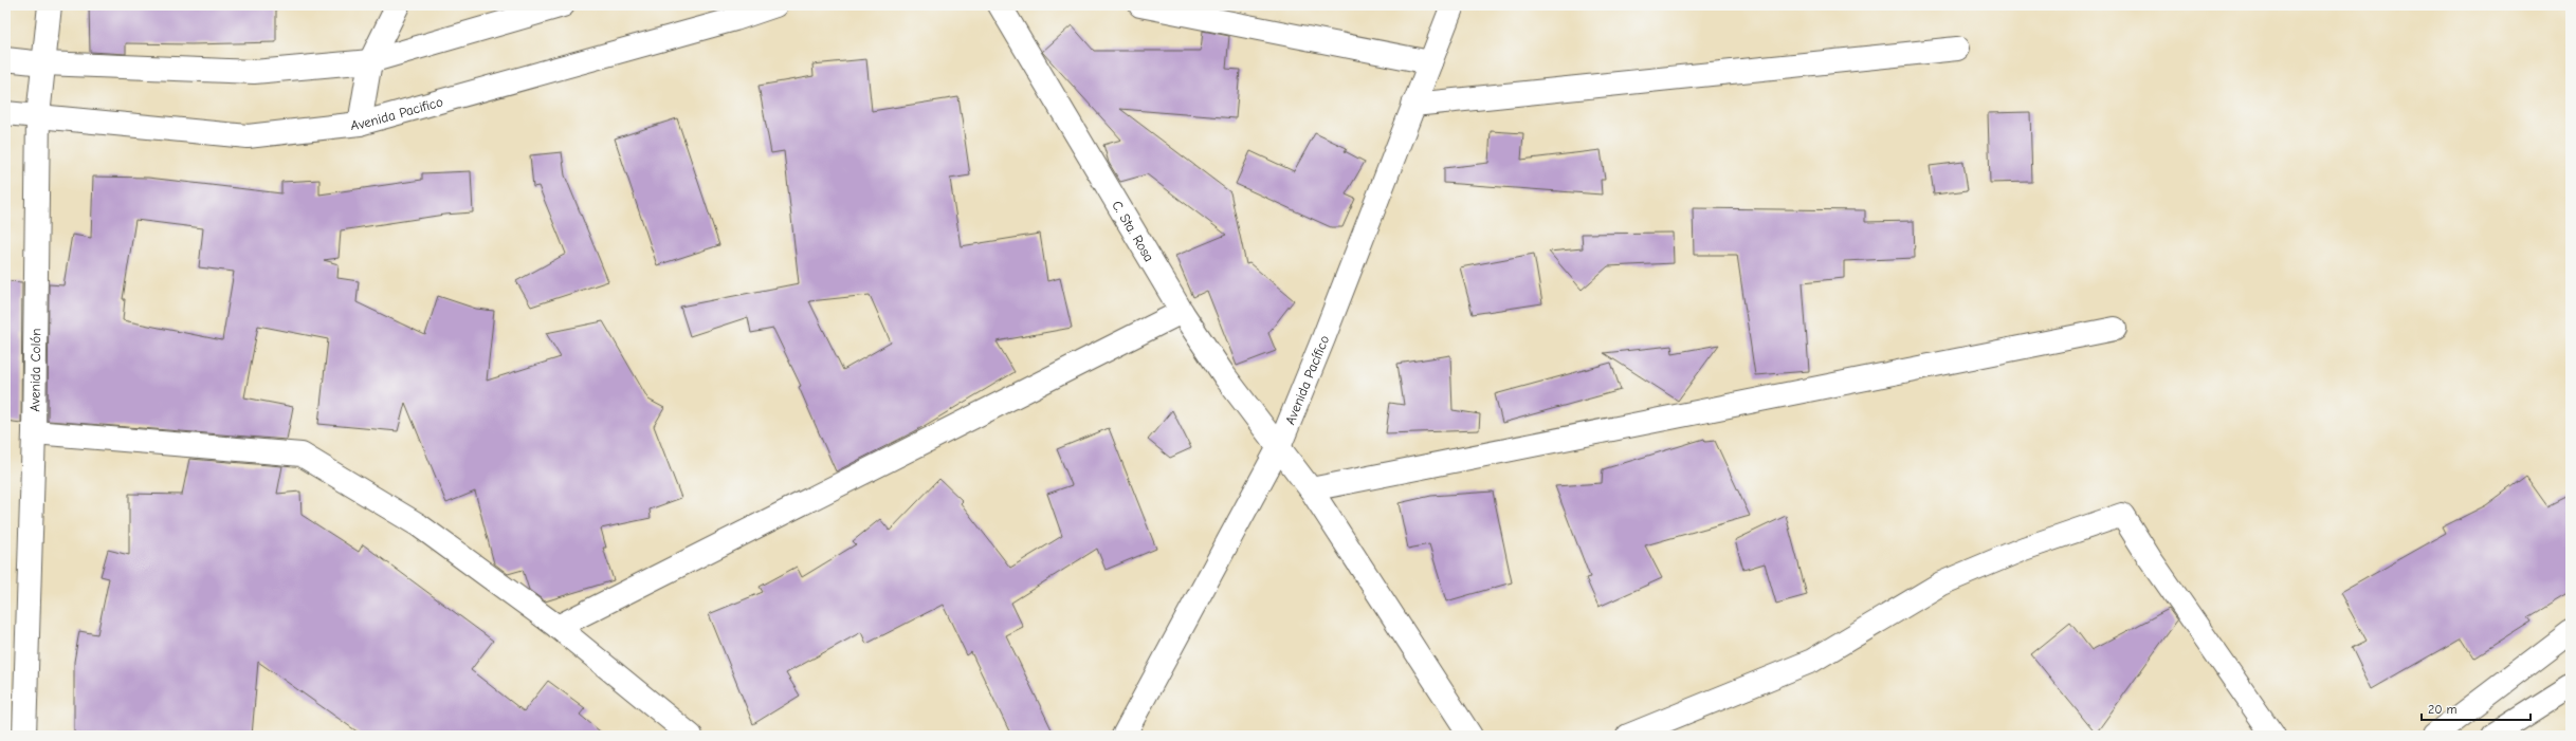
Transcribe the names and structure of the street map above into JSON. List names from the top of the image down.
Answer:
{
  "streets": {
    "street": [
      "Avenida Pacifico",
      "C. Sta. Rosa",
      "Avenida Colón",
      "Avenida Pacífico"
    ]
  },
  "crossings": [
    ["Avenida Pacifico", "Avenida Colón"],
    ["C. Sta. Rosa", "Avenida Pacífico"]
  ],
  "scale_bar": "20 m"
}
